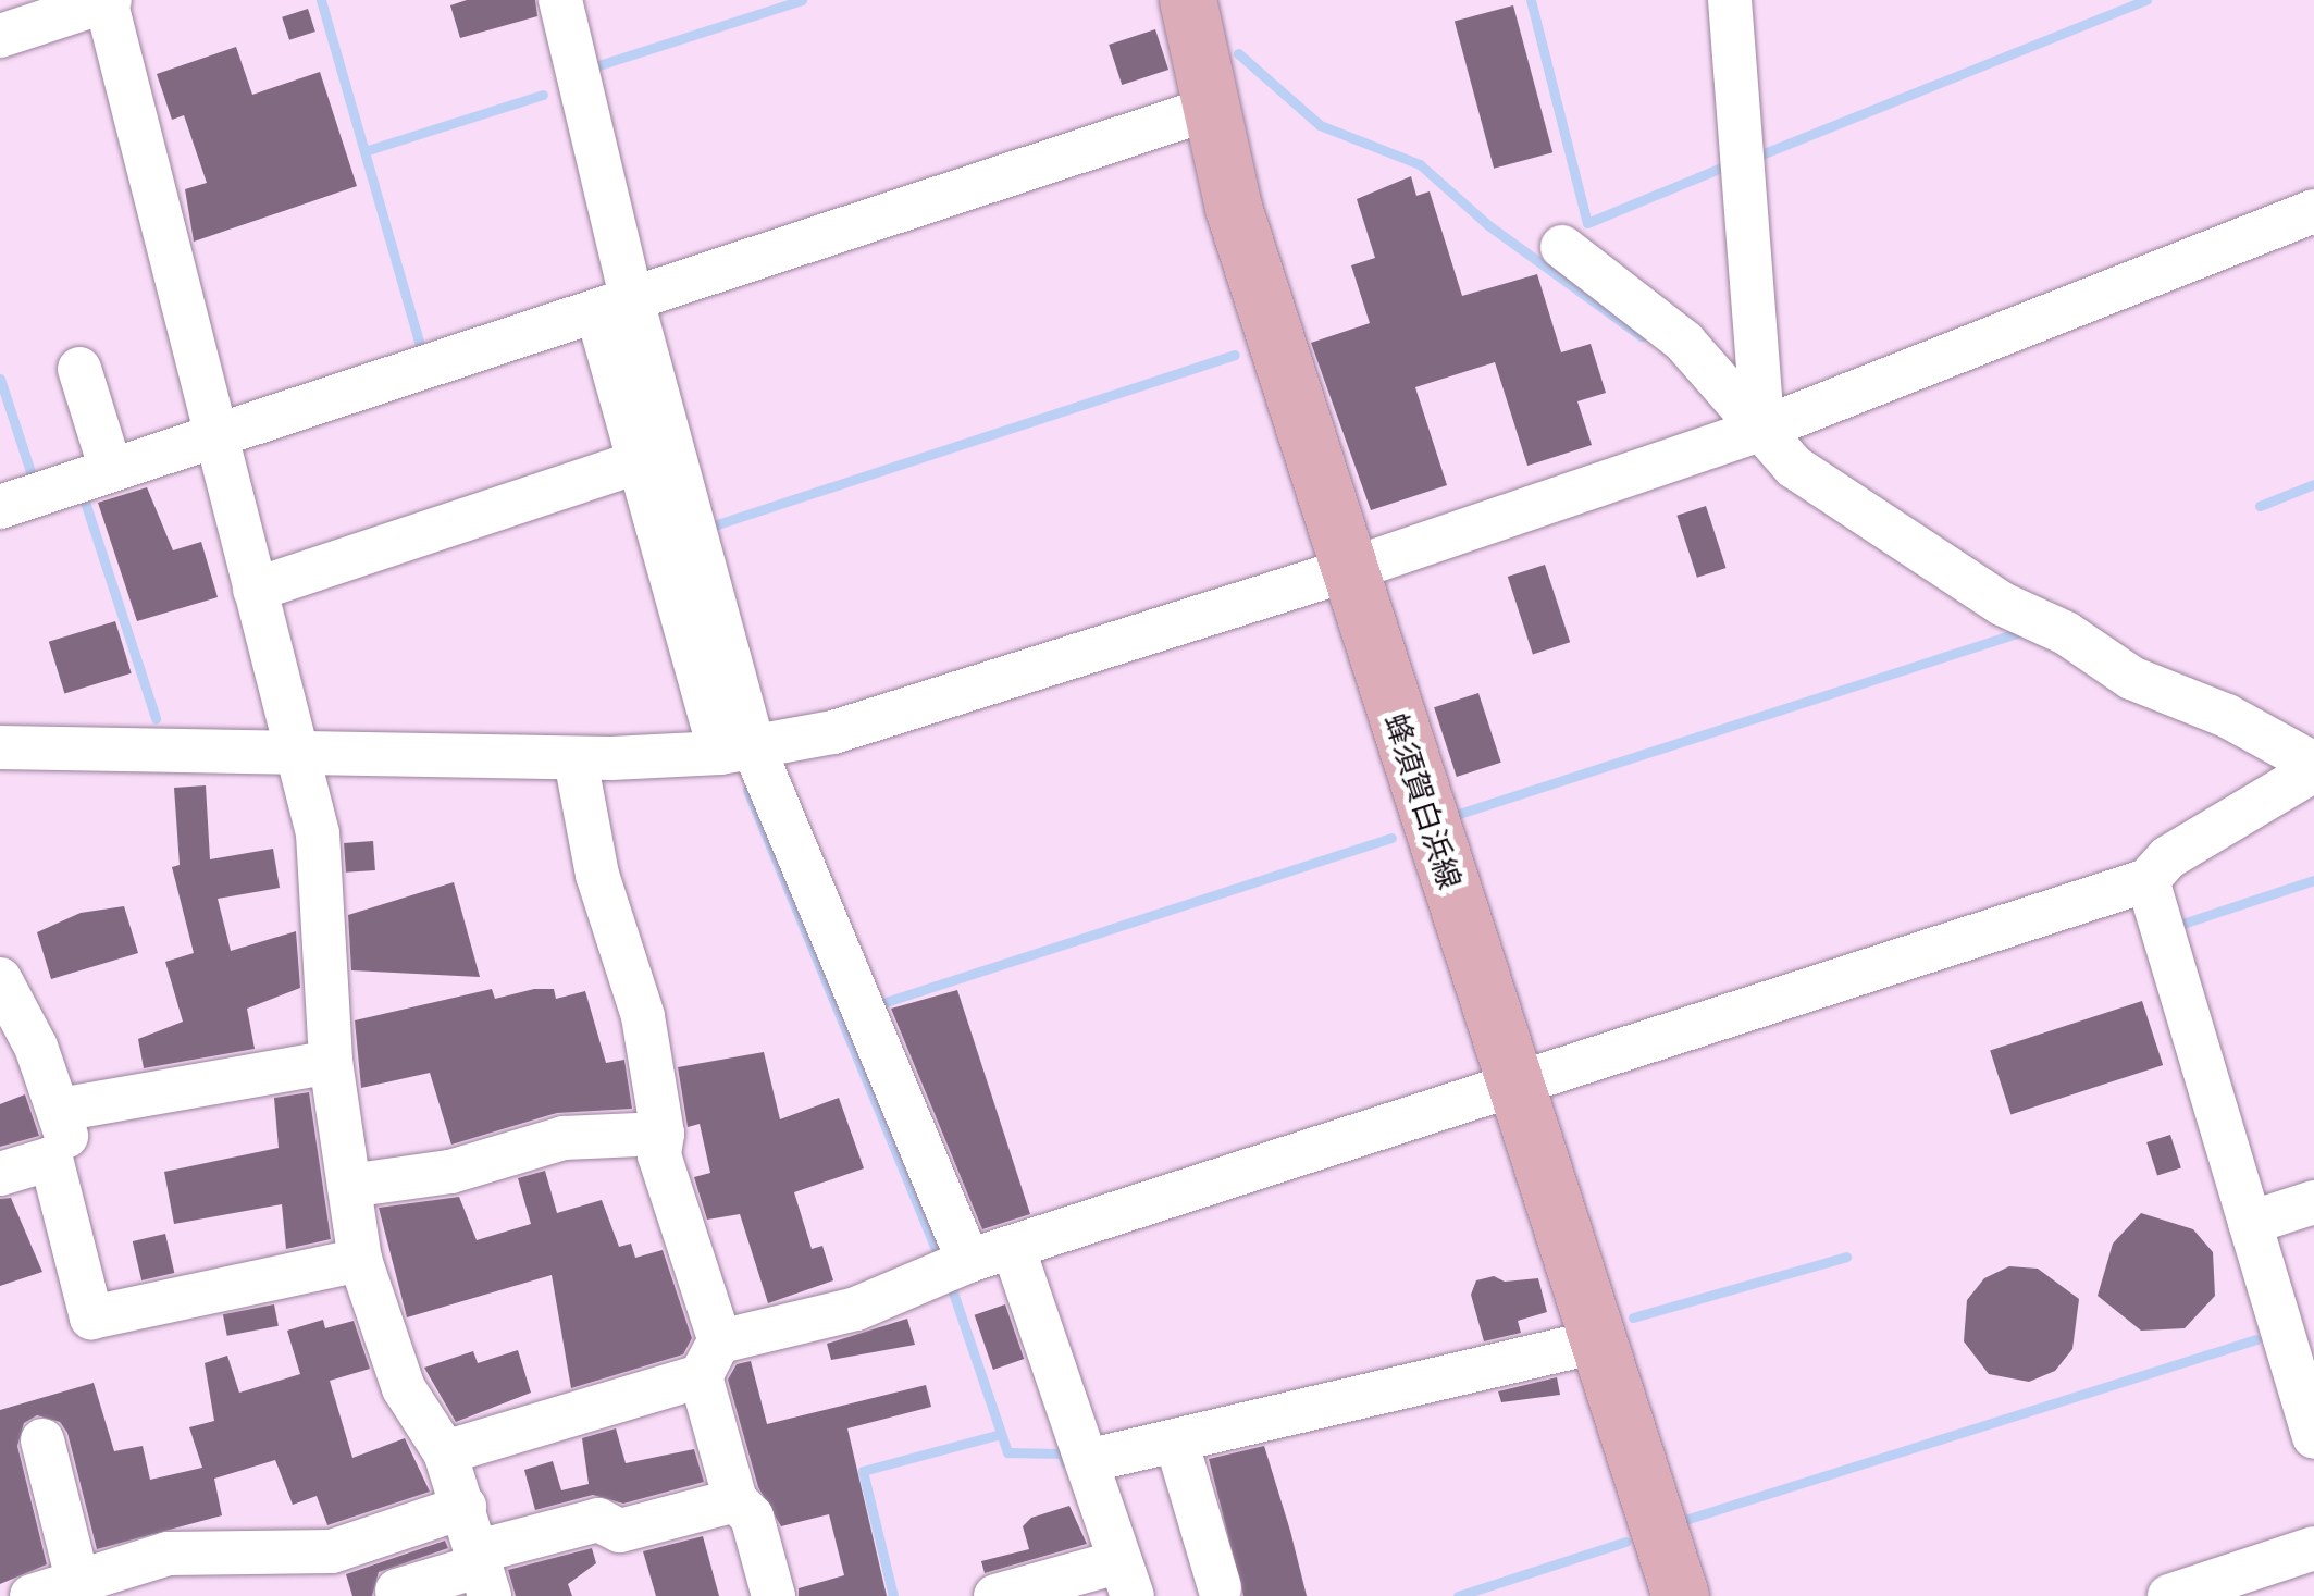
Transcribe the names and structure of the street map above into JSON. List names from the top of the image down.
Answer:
{
  "streets": {
    "main road": ["蜂須賀白浜線"]
  }
}
